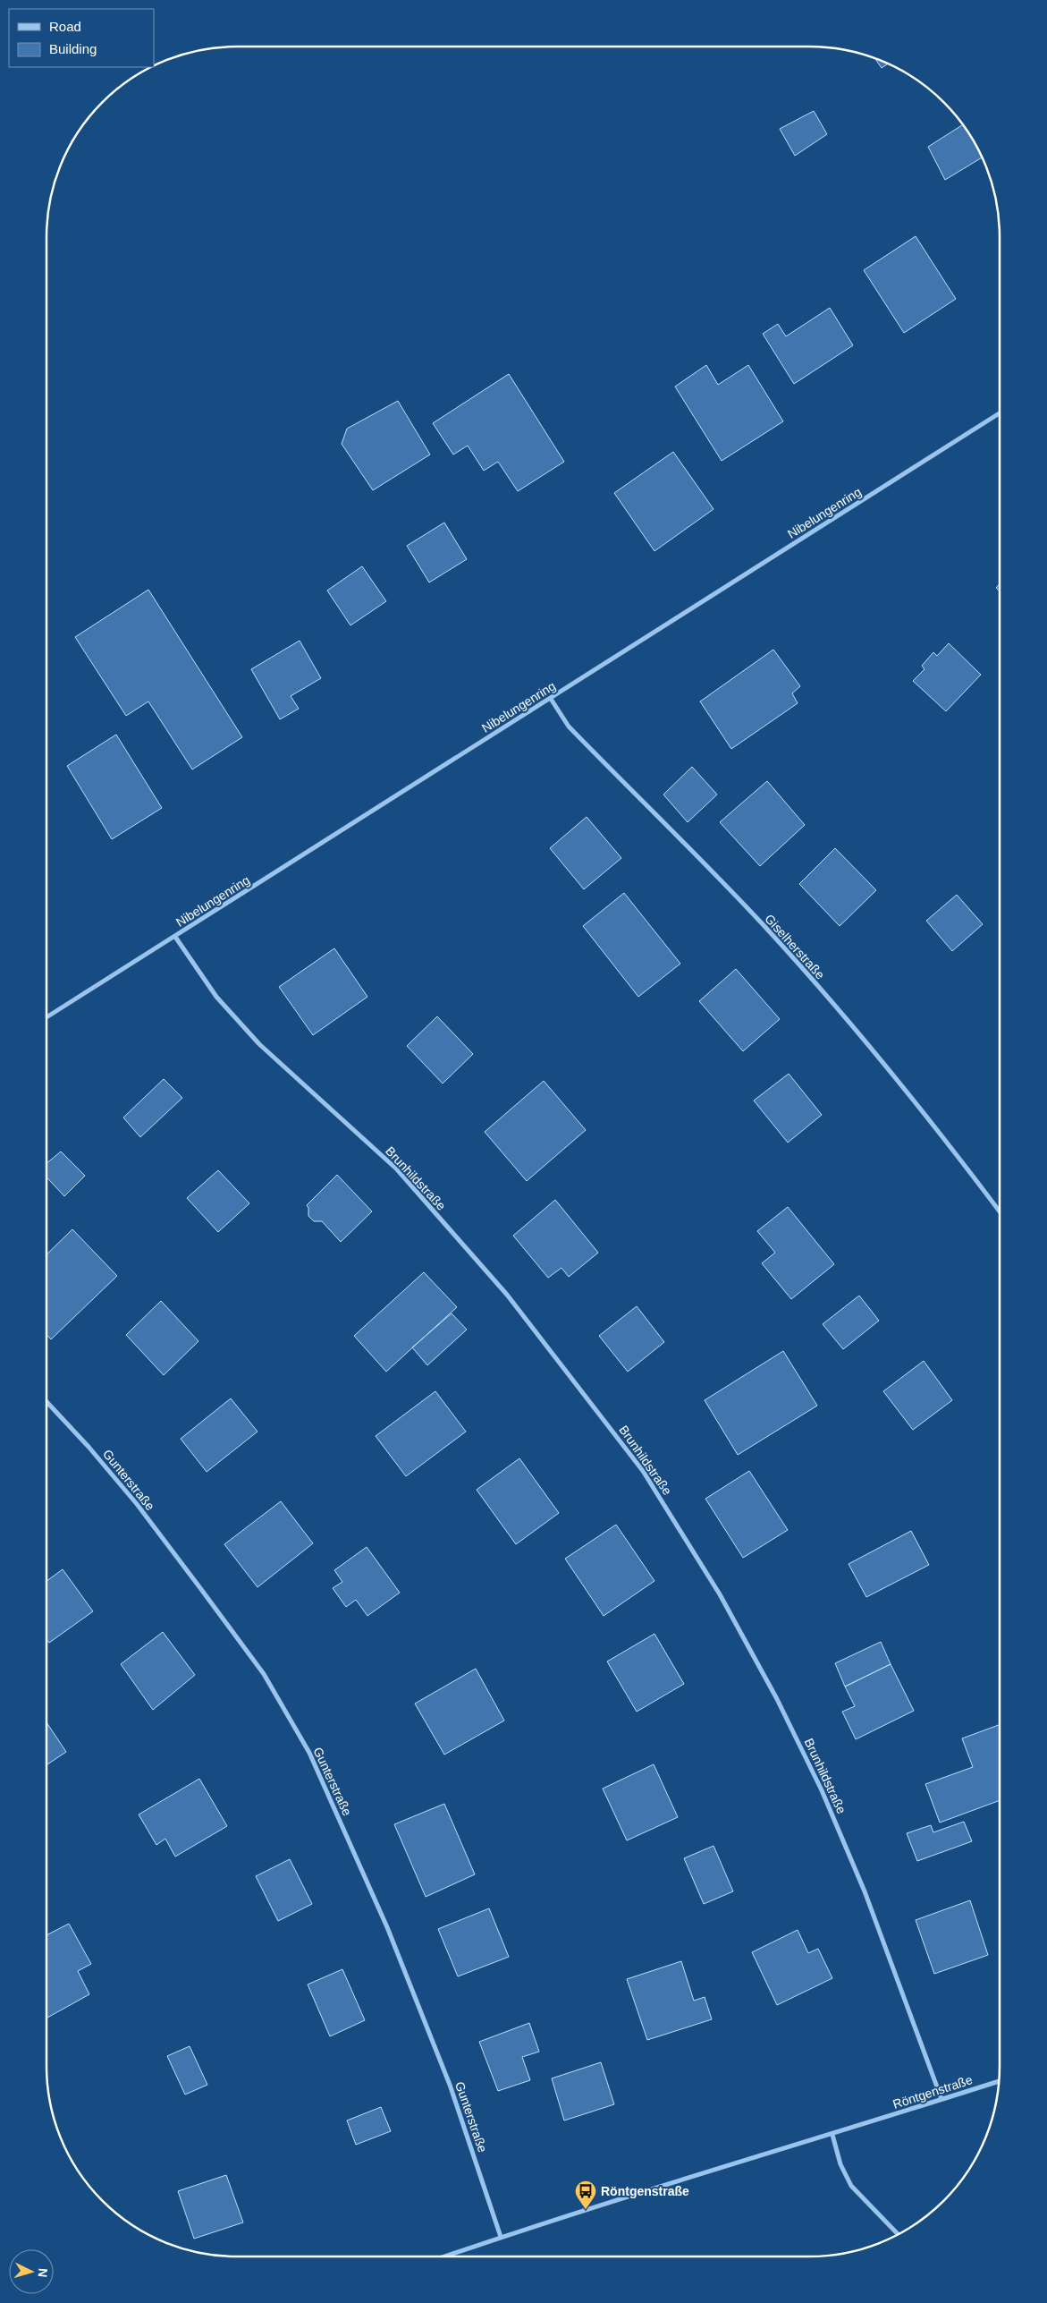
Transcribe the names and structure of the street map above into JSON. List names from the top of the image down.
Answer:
{
  "streets": {
    "street": [
      "Nibelungenring",
      "Giselherstraße",
      "Brunhildstraße",
      "Gunterstraße",
      "Röntgenstraße"
    ]
  },
  "crossings": [
    ["Nibelungenring", "Giselherstraße"],
    ["Nibelungenring", "Brunhildstraße"],
    ["Brunhildstraße", "Röntgenstraße"],
    ["Gunterstraße", "Röntgenstraße"]
  ],
  "places": {
    "bus stop": ["Röntgenstraße"]
  },
  "legend": ["Road", "Building"],
  "north": "right"
}
